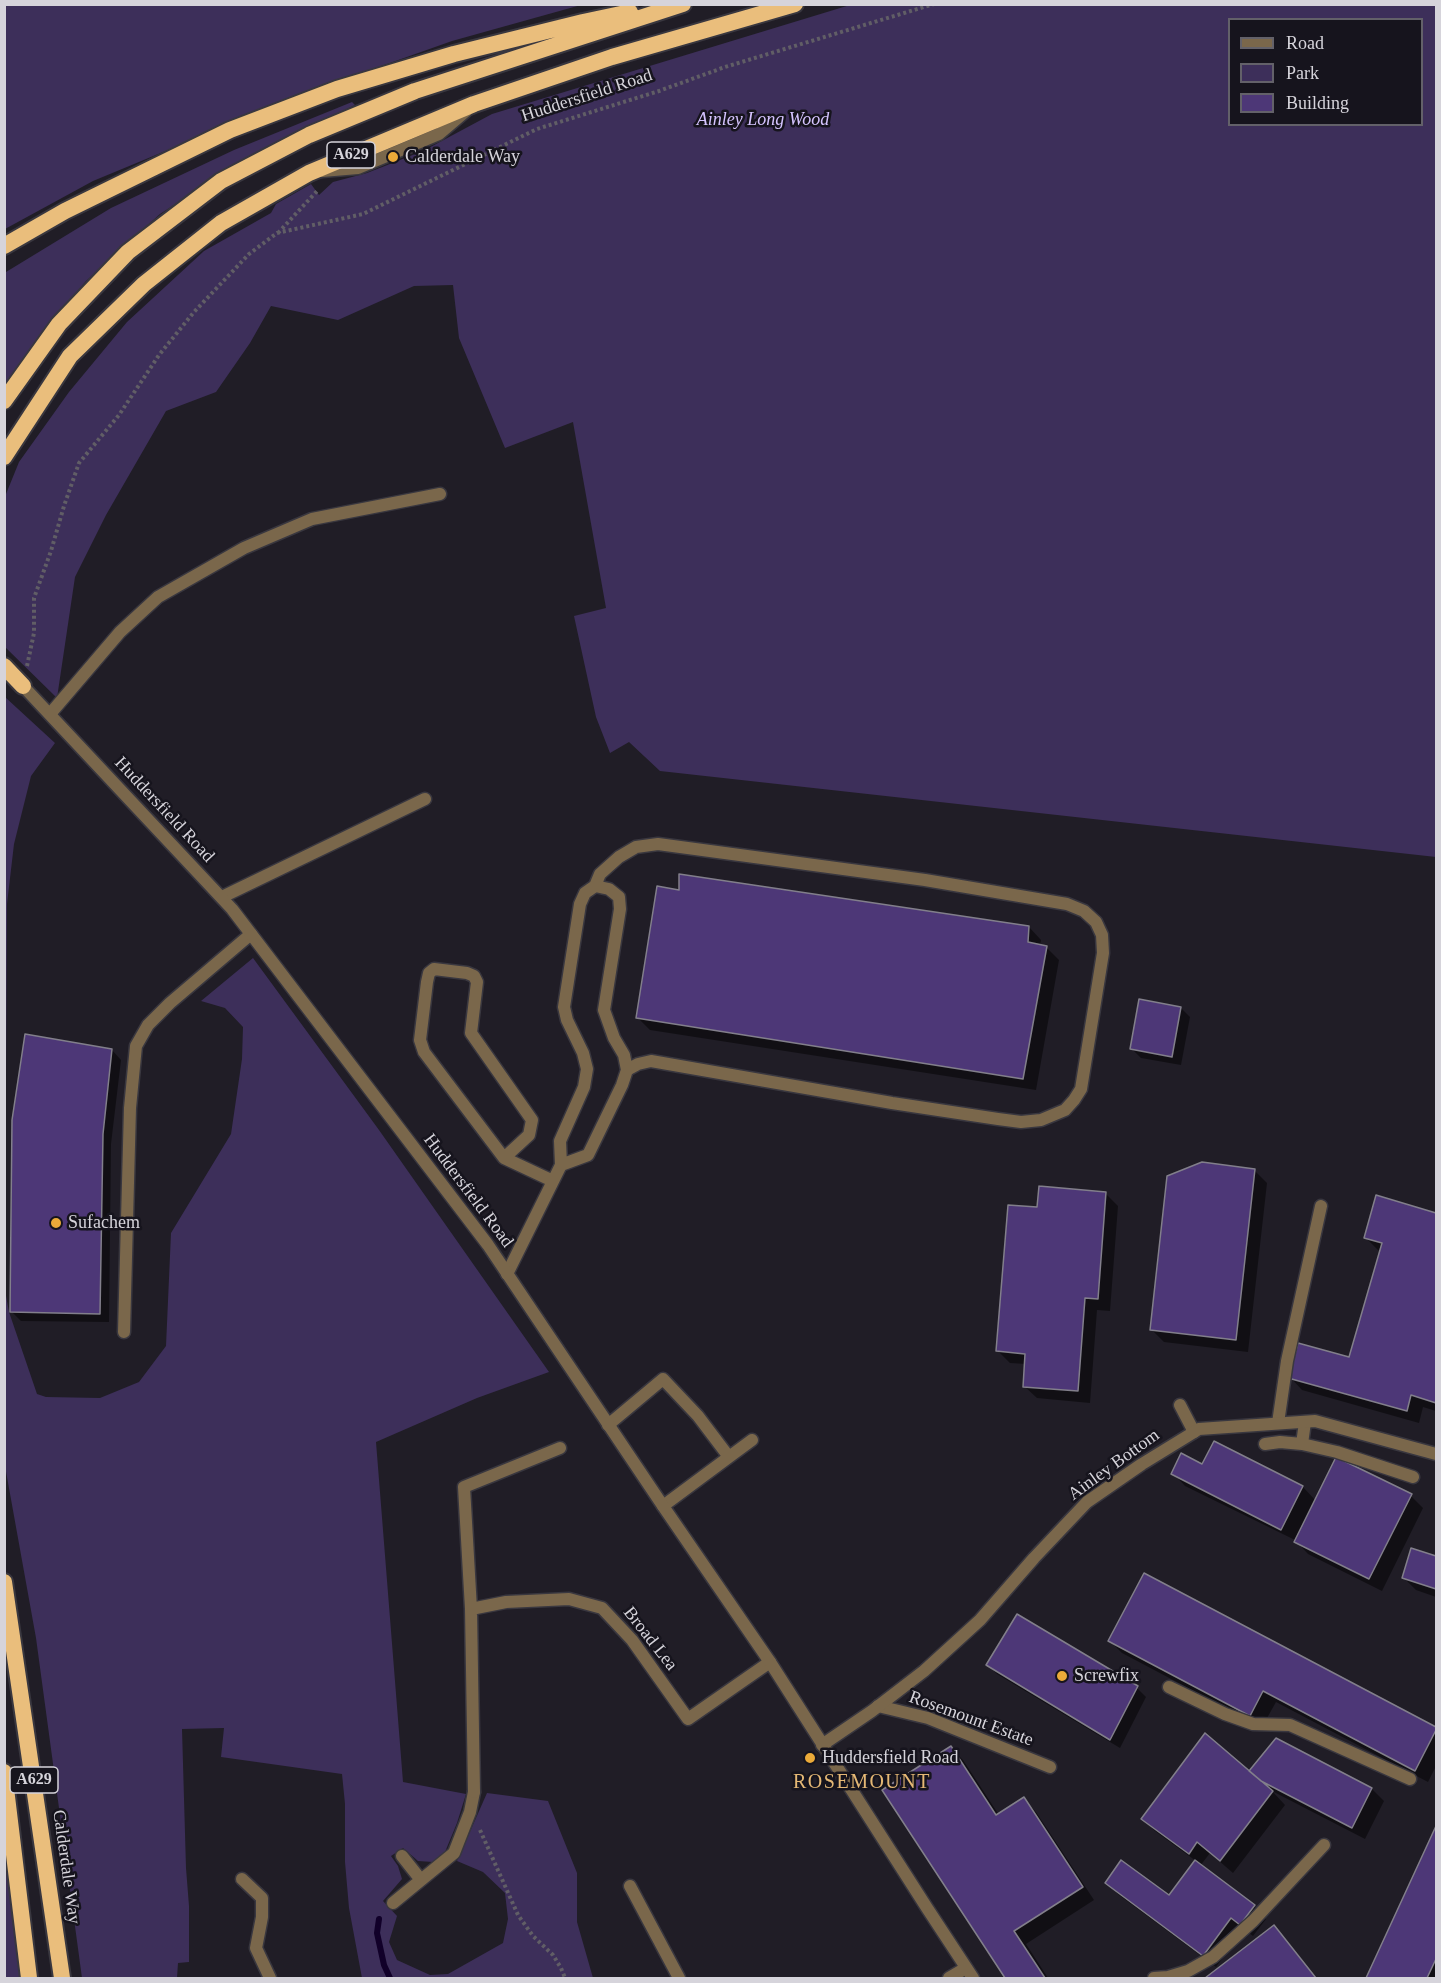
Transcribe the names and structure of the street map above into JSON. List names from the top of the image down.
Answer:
{
  "streets": {
    "highway": ["A629", "Calderdale Way"],
    "street": [
      "Huddersfield Road",
      "Ainley Bottom",
      "Broad Lea",
      "Rosemount Estate"
    ]
  },
  "crossings": [
    ["Huddersfield Road", "Ainley Bottom"],
    ["Huddersfield Road", "Broad Lea"],
    ["Ainley Bottom", "Rosemount Estate"]
  ],
  "districts": ["ROSEMOUNT"],
  "parks": ["Ainley Long Wood"],
  "places": [
    "Calderdale Way",
    "Sufachem",
    "Screwfix",
    "Huddersfield Road"
  ],
  "legend": ["Road", "Park", "Building"]
}
